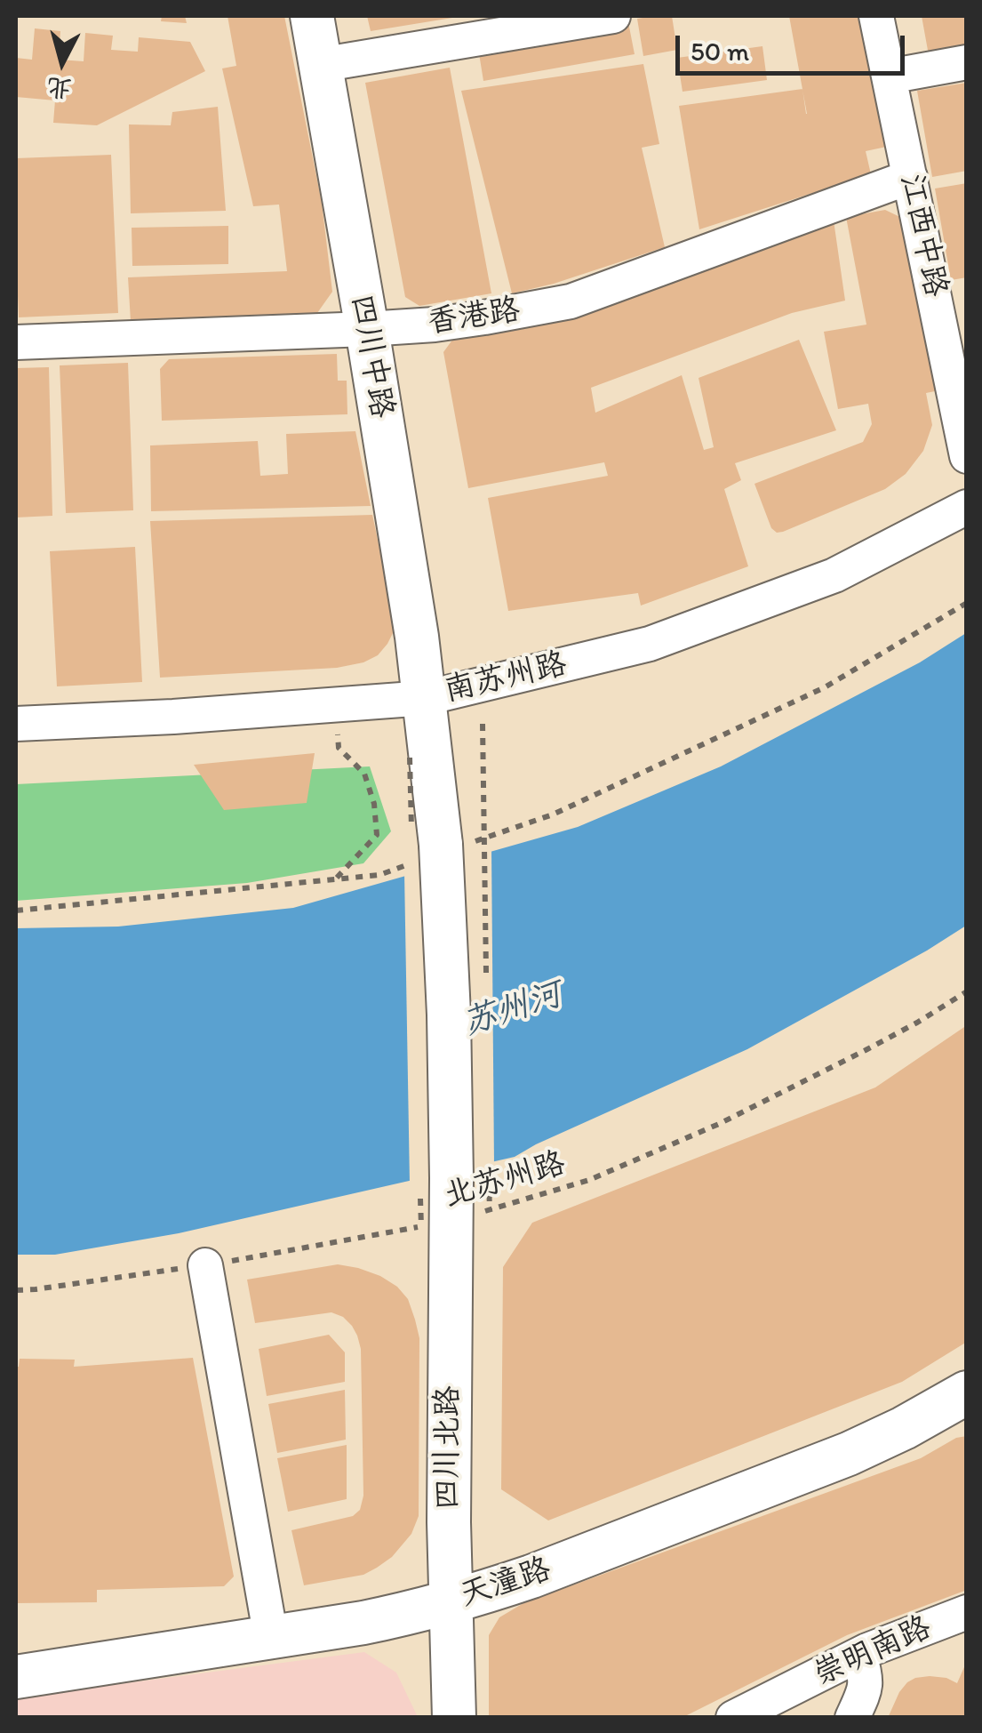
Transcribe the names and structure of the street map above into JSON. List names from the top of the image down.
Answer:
{
  "streets": {
    "main road": ["四川中路", "四川北路", "天潼路"],
    "street": [
      "江西中路",
      "香港路",
      "南苏州路",
      "崇明南路"
    ],
    "path": ["北苏州路"]
  },
  "crossings": [
    ["江西中路", "香港路"],
    ["香港路", "四川中路"],
    ["四川中路", "南苏州路"],
    ["北苏州路", "四川北路"],
    ["四川北路", "天潼路"]
  ],
  "water": ["苏州河"],
  "scale_bar": "50 m",
  "north": "bottom"
}
